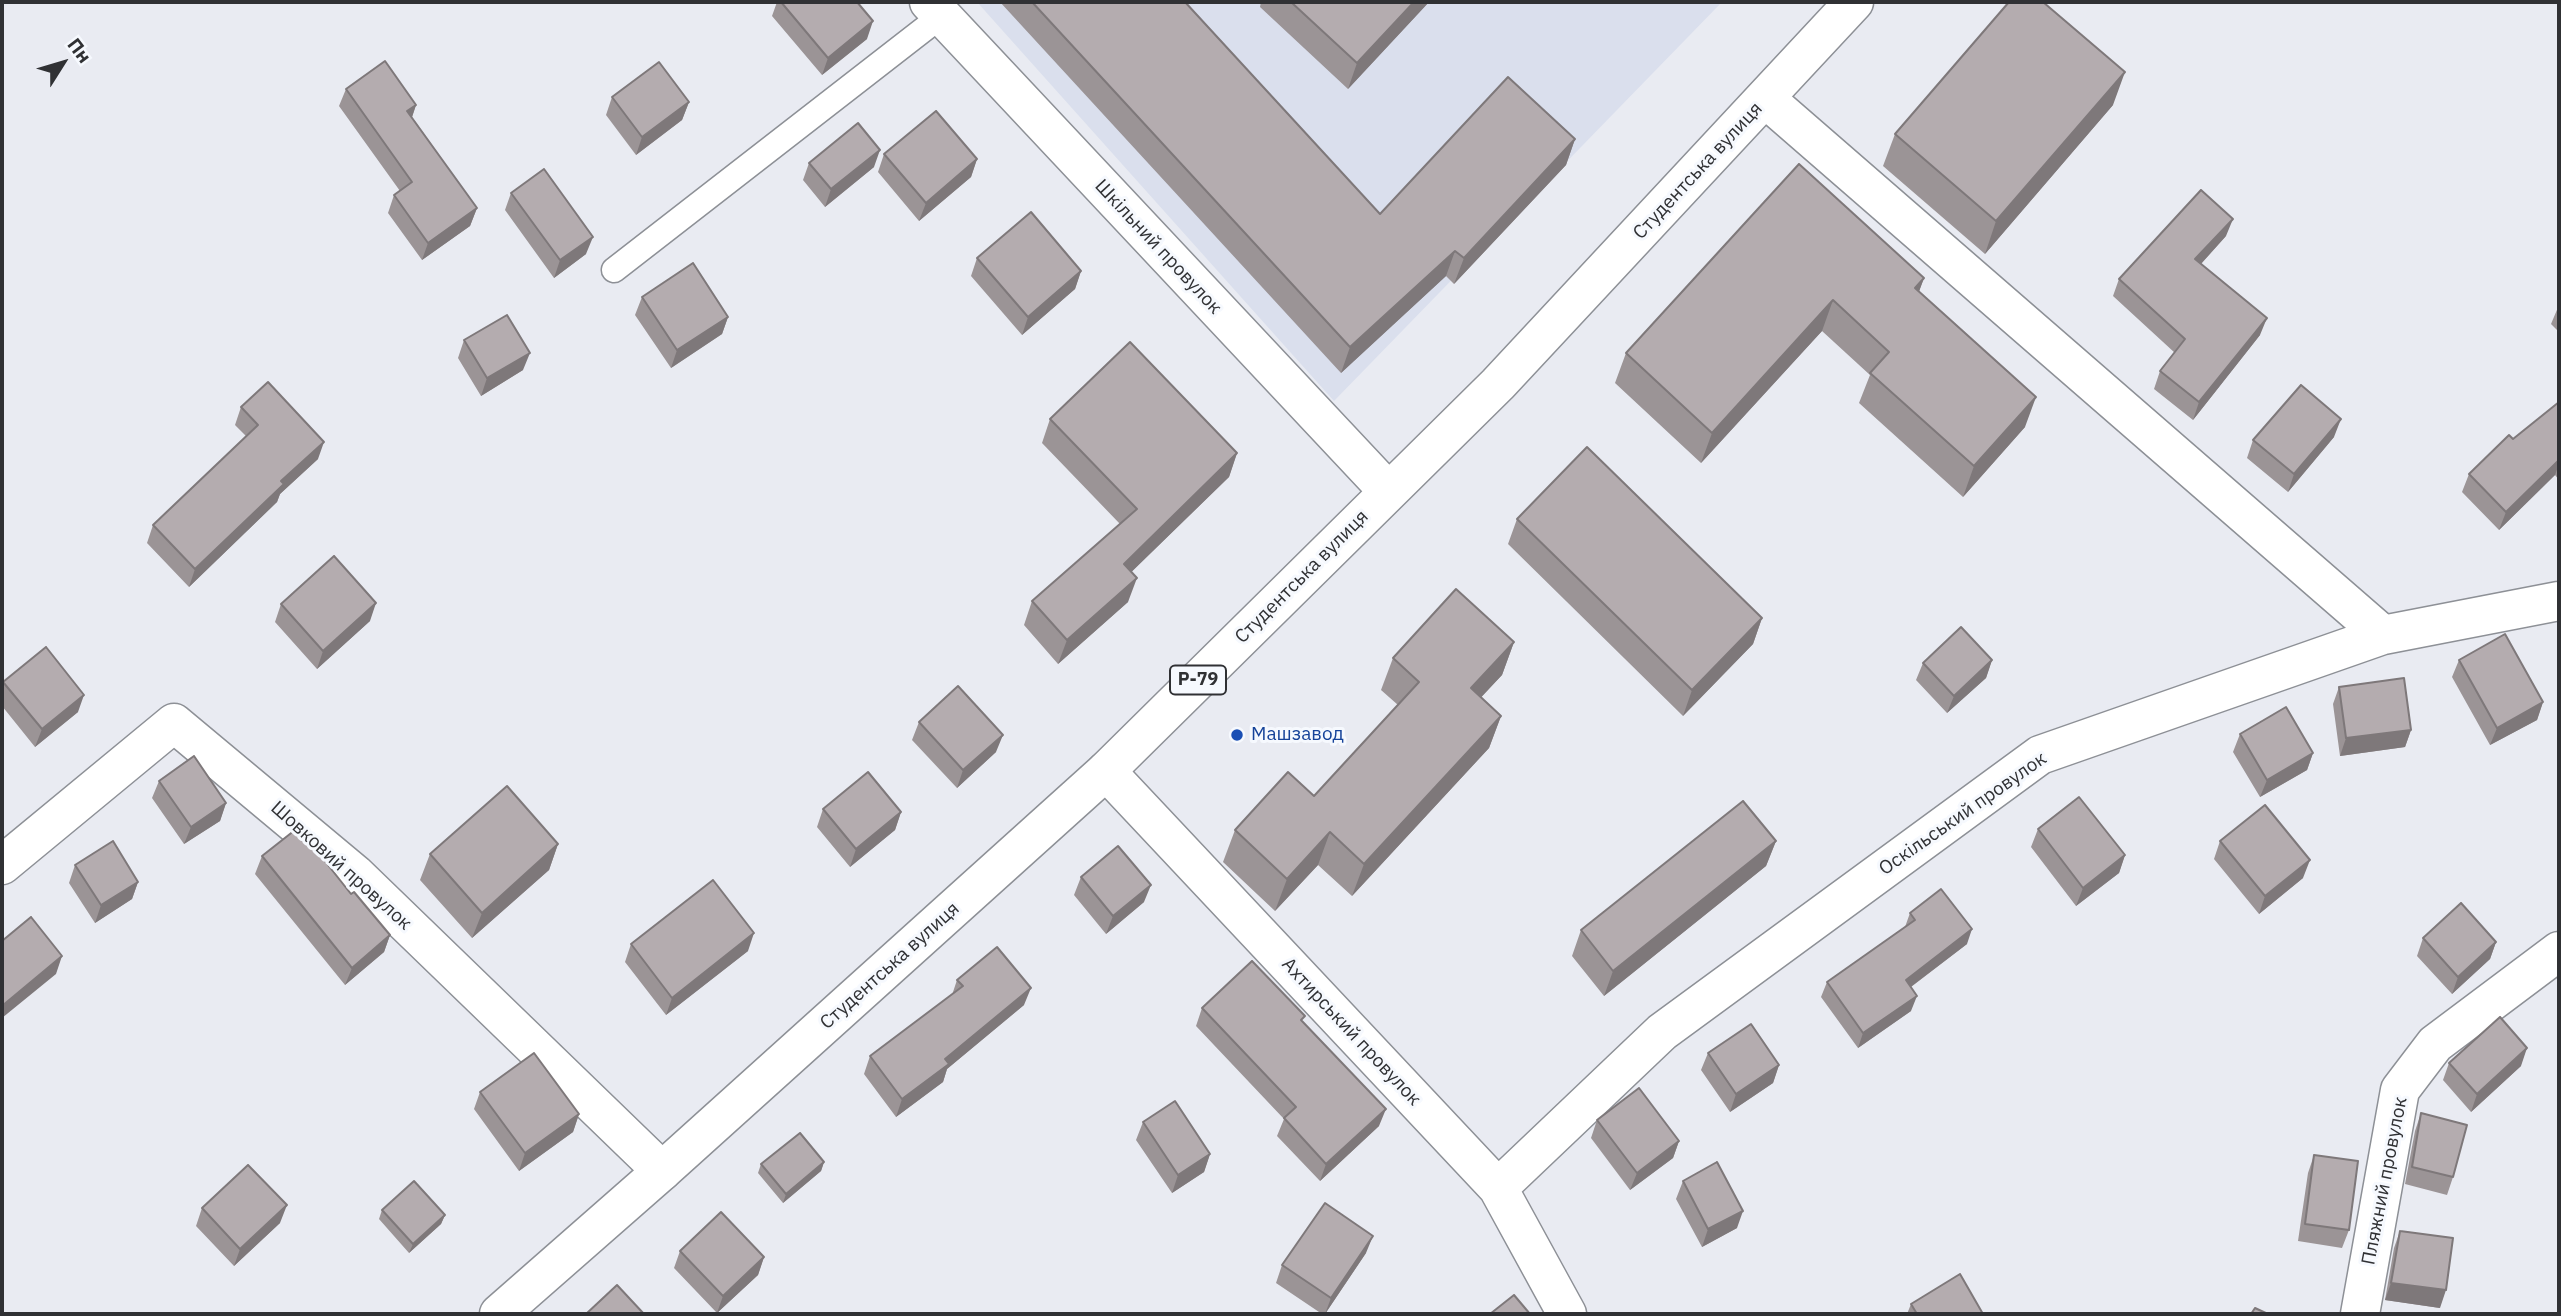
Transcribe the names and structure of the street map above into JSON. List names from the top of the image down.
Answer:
{
  "streets": {
    "street": [
      "Студентська вулиця",
      "Шкільний провулок",
      "Р-79",
      "Оскільський провулок",
      "Шовковий провулок",
      "Ахтирський провулок",
      "Пляжний провулок"
    ]
  },
  "crossings": [
    ["Студентська вулиця", "Шкільний провулок"],
    ["Студентська вулиця", "Шовковий провулок"],
    ["Студентська вулиця", "Ахтирський провулок"],
    ["Оскільський провулок", "Ахтирський провулок"]
  ],
  "places": ["Машзавод"],
  "north": "top right"
}
